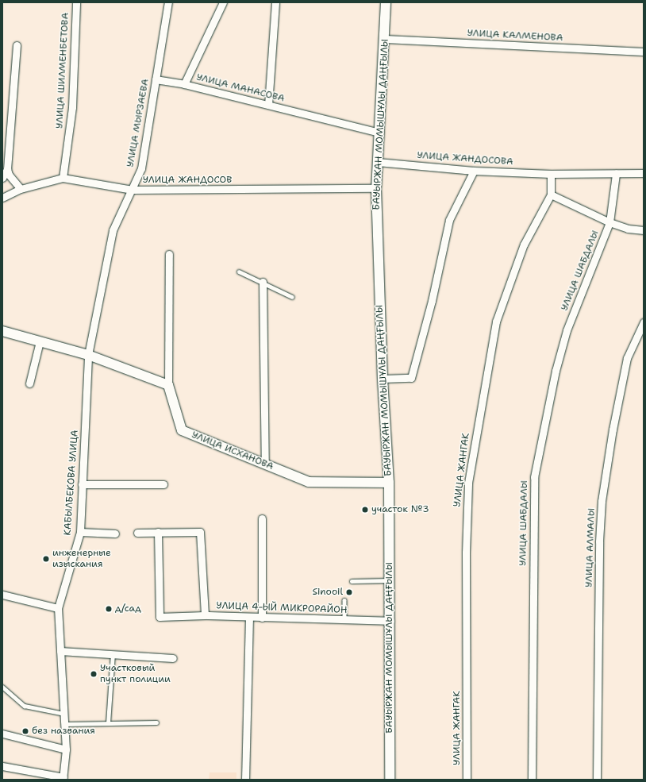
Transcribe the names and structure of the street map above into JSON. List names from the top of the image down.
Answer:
{
  "streets": {
    "main road": ["БАУЫРЖАН МОМЫШҰЛЫ ДАҢҒЫЛЫ", "УЛИЦА ИСХАНОВА"],
    "street": [
      "УЛИЦА КАЛМЕНОВА",
      "УЛИЦА ШИЛМЕНБЕТОВА",
      "УЛИЦА МАНАСОВА",
      "УЛИЦА МЫРЗАЕВА",
      "УЛИЦА ЖАНДОСОВА",
      "УЛИЦА ЖАНДОСОВ",
      "УЛИЦА ШАБДАЛЫ",
      "УЛИЦА ЖАНГАК",
      "КАБЫЛБЕКОВА УЛИЦА",
      "УЛИЦА АЛМАЛЫ",
      "УЛИЦА 4-ЫЙ МИКРОРАЙОН"
    ]
  },
  "crossings": [
    ["УЛИЦА КАЛМЕНОВА", "БАУЫРЖАН МОМЫШҰЛЫ ДАҢҒЫЛЫ"],
    ["УЛИЦА ШИЛМЕНБЕТОВА", "УЛИЦА ЖАНДОСОВ"],
    ["УЛИЦА МАНАСОВА", "БАУЫРЖАН МОМЫШҰЛЫ ДАҢҒЫЛЫ"],
    ["УЛИЦА МЫРЗАЕВА", "УЛИЦА ЖАНДОСОВ"],
    ["УЛИЦА МЫРЗАЕВА", "КАБЫЛБЕКОВА УЛИЦА"],
    ["БАУЫРЖАН МОМЫШҰЛЫ ДАҢҒЫЛЫ", "УЛИЦА ЖАНДОСОВА"],
    ["БАУЫРЖАН МОМЫШҰЛЫ ДАҢҒЫЛЫ", "УЛИЦА ЖАНДОСОВ"],
    ["БАУЫРЖАН МОМЫШҰЛЫ ДАҢҒЫЛЫ", "УЛИЦА ИСХАНОВА"],
    ["БАУЫРЖАН МОМЫШҰЛЫ ДАҢҒЫЛЫ", "УЛИЦА 4-ЫЙ МИКРОРАЙОН"],
    ["УЛИЦА ЖАНДОСОВА", "УЛИЦА ШАБДАЛЫ"]
  ],
  "places": [
    "участок №3",
    "инженерные изыскания",
    "Sinooil",
    "д/сад",
    "Участковый пункт полиции",
    "без названия"
  ]
}
